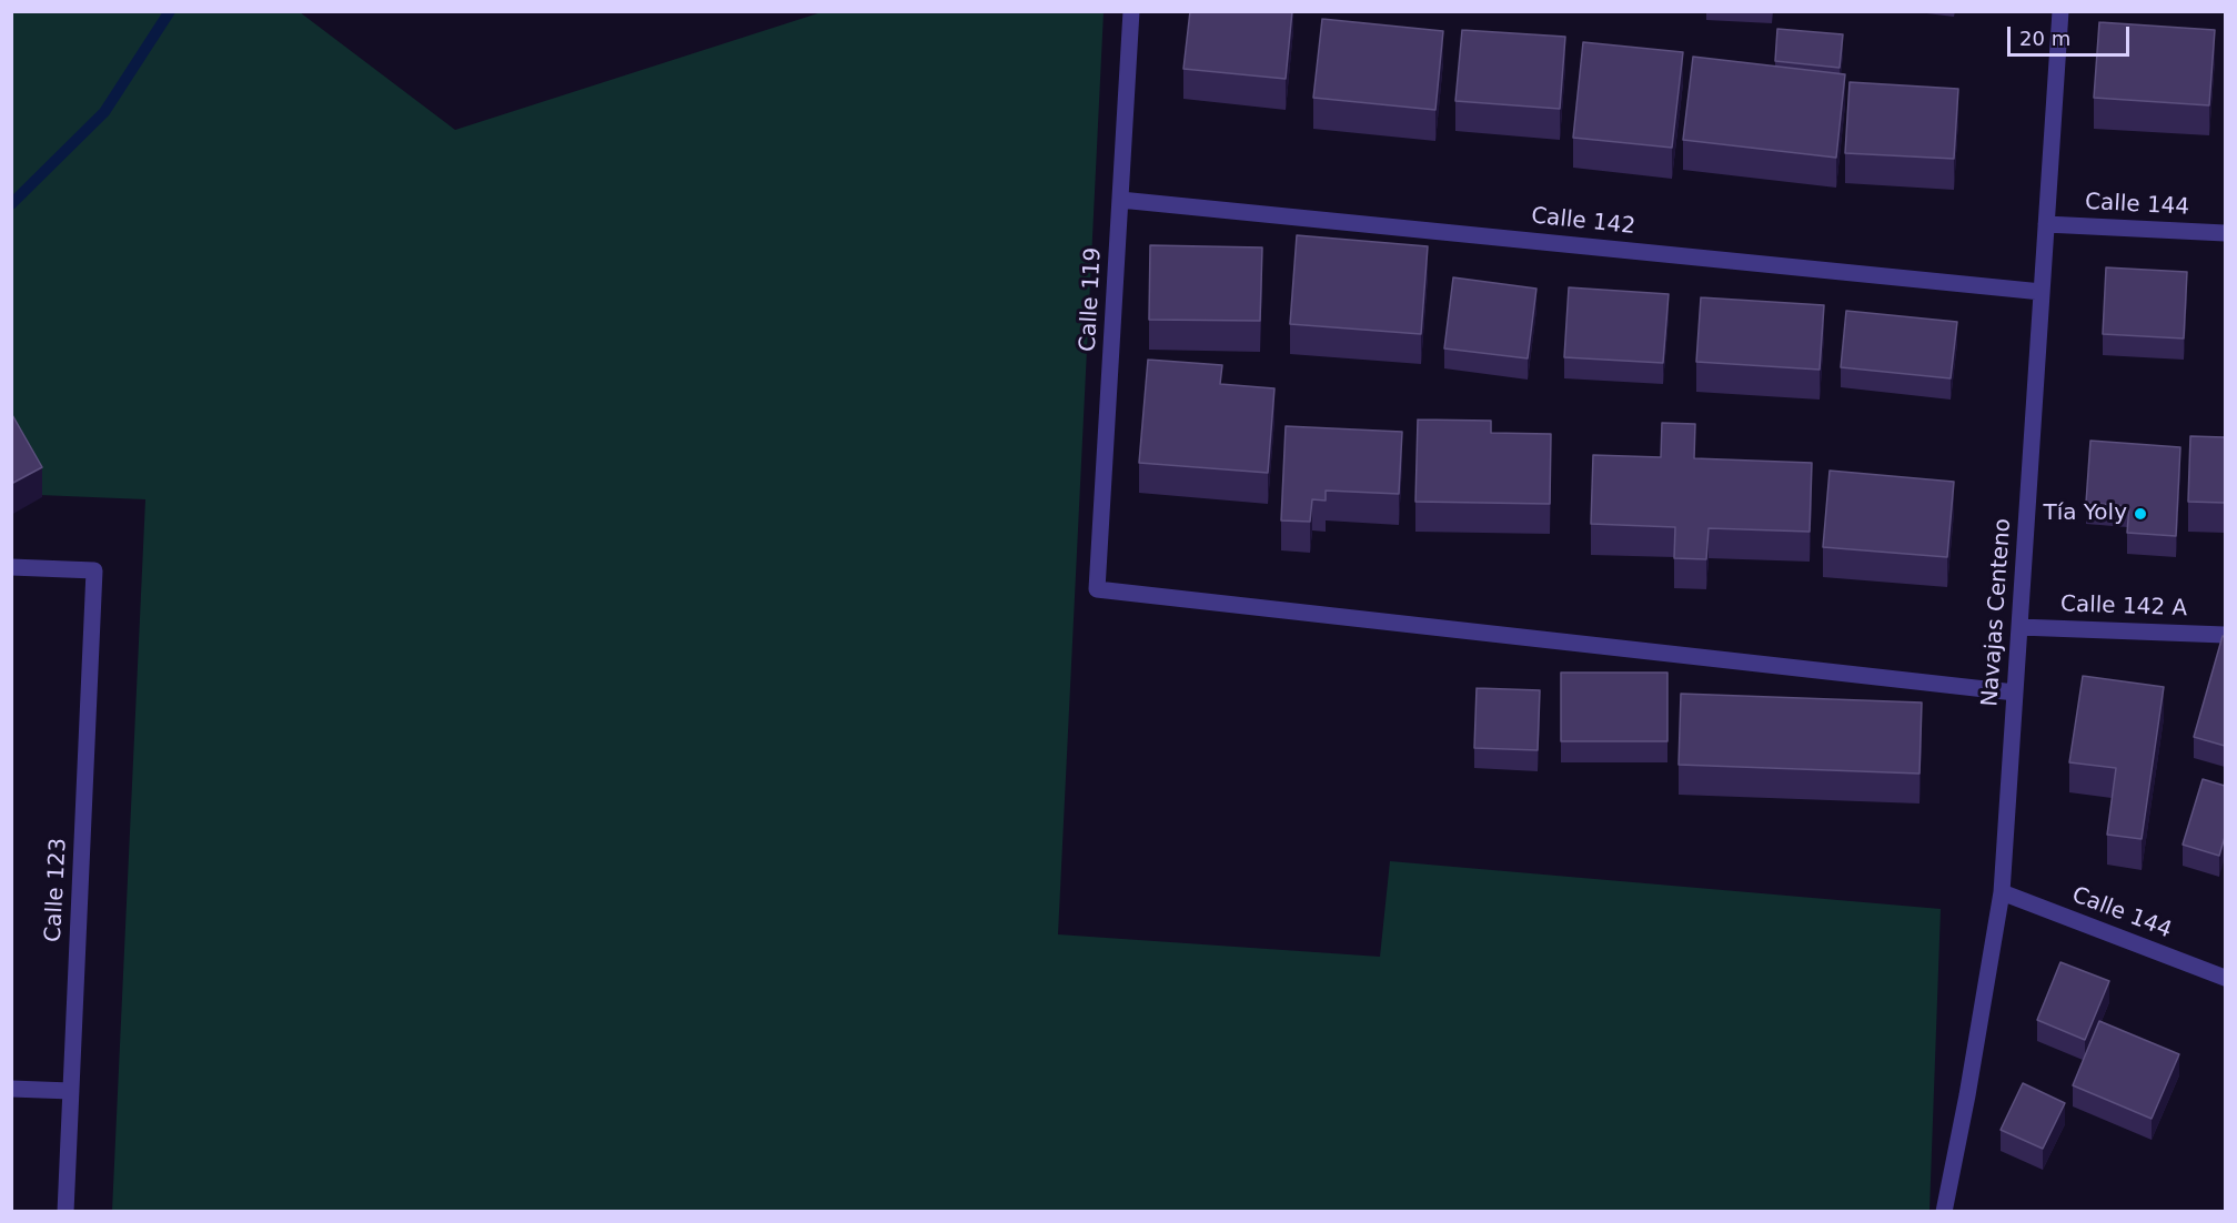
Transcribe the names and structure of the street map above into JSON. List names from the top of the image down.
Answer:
{
  "streets": {
    "street": [
      "Calle 144",
      "Calle 142",
      "Calle 119",
      "Calle 142 A",
      "Navajas Centeno",
      "Calle 123"
    ]
  },
  "crossings": [
    ["Calle 144", "Navajas Centeno"],
    ["Calle 142", "Calle 119"],
    ["Calle 142", "Navajas Centeno"],
    ["Calle 119", "Navajas Centeno"],
    ["Calle 142 A", "Navajas Centeno"]
  ],
  "places": ["Tía Yoly"],
  "scale_bar": "20 m"
}
